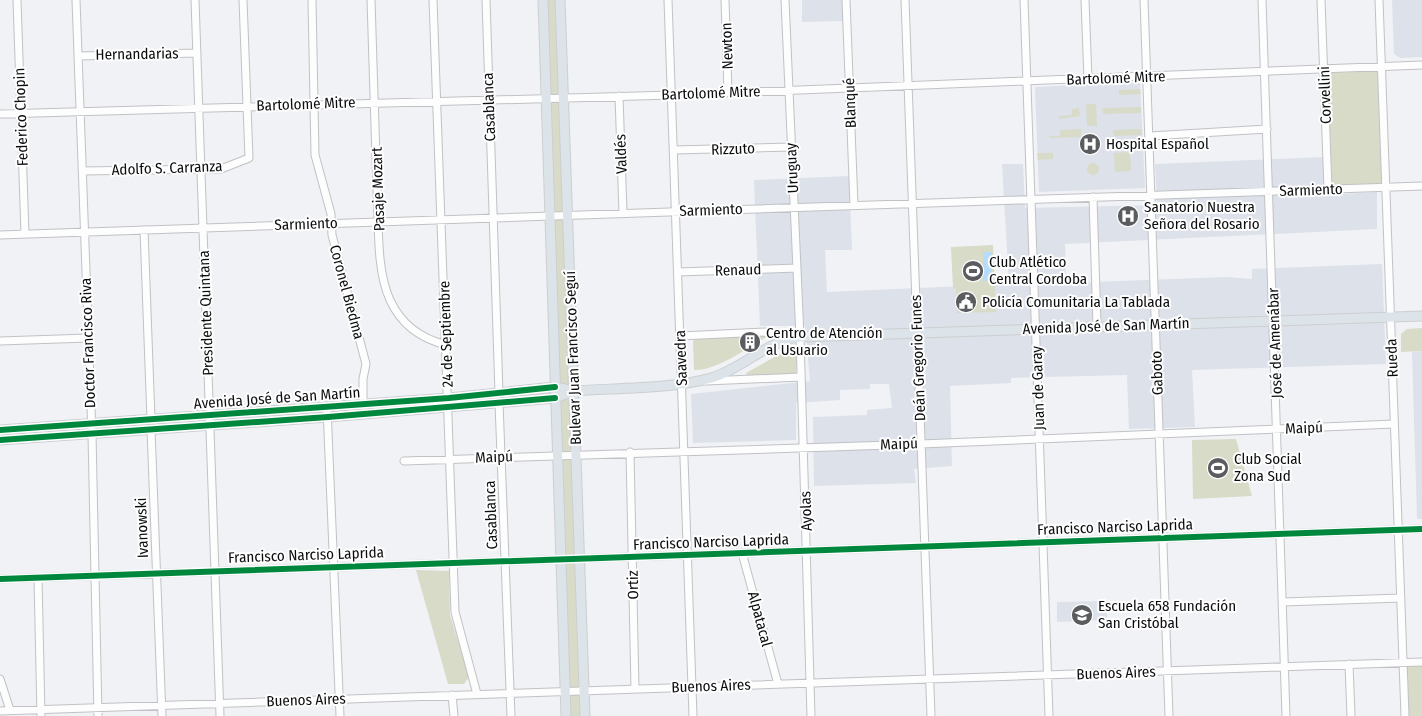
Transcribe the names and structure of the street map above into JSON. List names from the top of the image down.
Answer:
{
  "streets": {
    "main road": ["Avenida José de San Martín", "Bulevar Juan Francisco Seguí"],
    "street": [
      "Newton",
      "Hernandarias",
      "Bartolomé Mitre",
      "Corvellini",
      "Blanqué",
      "Casablanca",
      "Federico Chopin",
      "Rizzuto",
      "Valdés",
      "Adolfo S. Carranza",
      "Uruguay",
      "Pasaje Mozart",
      "Sarmiento",
      "Renaud",
      "Coronel Biedma",
      "Presidente Quintana",
      "24 de Septiembre",
      "Doctor Francisco Riva",
      "José de Amenábar",
      "Saavedra",
      "Deán Gregorio Funes",
      "Rueda",
      "Gaboto",
      "Juan de Garay",
      "Maipú",
      "Ayolas",
      "Francisco Narciso Laprida",
      "Ivanowski",
      "Ortiz",
      "Alpatacal",
      "Buenos Aires"
    ]
  },
  "crossings": [
    ["Newton", "Bartolomé Mitre"],
    ["Hernandarias", "Presidente Quintana"],
    ["Hernandarias", "Doctor Francisco Riva"],
    ["Bartolomé Mitre", "Corvellini"],
    ["Bartolomé Mitre", "Blanqué"],
    ["Bartolomé Mitre", "Casablanca"],
    ["Bartolomé Mitre", "Federico Chopin"],
    ["Bartolomé Mitre", "Valdés"],
    ["Bartolomé Mitre", "Adolfo S. Carranza"],
    ["Bartolomé Mitre", "Uruguay"],
    ["Bartolomé Mitre", "Pasaje Mozart"],
    ["Bartolomé Mitre", "Coronel Biedma"],
    ["Bartolomé Mitre", "Presidente Quintana"],
    ["Bartolomé Mitre", "24 de Septiembre"],
    ["Bartolomé Mitre", "Doctor Francisco Riva"],
    ["Bartolomé Mitre", "José de Amenábar"],
    ["Bartolomé Mitre", "Bulevar Juan Francisco Seguí"],
    ["Bartolomé Mitre", "Saavedra"],
    ["Bartolomé Mitre", "Deán Gregorio Funes"],
    ["Bartolomé Mitre", "Rueda"],
    ["Bartolomé Mitre", "Gaboto"],
    ["Bartolomé Mitre", "Juan de Garay"],
    ["Corvellini", "Sarmiento"],
    ["Blanqué", "Sarmiento"],
    ["Casablanca", "Sarmiento"],
    ["Casablanca", "Avenida José de San Martín"],
    ["Casablanca", "Maipú"],
    ["Casablanca", "Francisco Narciso Laprida"],
    ["Casablanca", "Buenos Aires"],
    ["Federico Chopin", "Sarmiento"],
    ["Rizzuto", "Uruguay"],
    ["Rizzuto", "Saavedra"],
    ["Valdés", "Sarmiento"],
    ["Adolfo S. Carranza", "Presidente Quintana"],
    ["Adolfo S. Carranza", "Doctor Francisco Riva"],
    ["Uruguay", "Sarmiento"],
    ["Uruguay", "Renaud"],
    ["Uruguay", "Avenida José de San Martín"],
    ["Uruguay", "Ayolas"],
    ["Pasaje Mozart", "Sarmiento"],
    ["Pasaje Mozart", "24 de Septiembre"],
    ["Sarmiento", "Coronel Biedma"],
    ["Sarmiento", "Presidente Quintana"],
    ["Sarmiento", "24 de Septiembre"],
    ["Sarmiento", "Doctor Francisco Riva"],
    ["Sarmiento", "José de Amenábar"],
    ["Sarmiento", "Bulevar Juan Francisco Seguí"],
    ["Sarmiento", "Saavedra"],
    ["Sarmiento", "Deán Gregorio Funes"],
    ["Sarmiento", "Rueda"],
    ["Sarmiento", "Gaboto"],
    ["Sarmiento", "Juan de Garay"],
    ["Renaud", "Saavedra"],
    ["Coronel Biedma", "Avenida José de San Martín"],
    ["Presidente Quintana", "Avenida José de San Martín"],
    ["Presidente Quintana", "Francisco Narciso Laprida"],
    ["Presidente Quintana", "Buenos Aires"],
    ["Avenida José de San Martín", "24 de Septiembre"],
    ["Avenida José de San Martín", "Doctor Francisco Riva"],
    ["Avenida José de San Martín", "José de Amenábar"],
    ["Avenida José de San Martín", "Bulevar Juan Francisco Seguí"],
    ["Avenida José de San Martín", "Saavedra"],
    ["Avenida José de San Martín", "Deán Gregorio Funes"],
    ["Avenida José de San Martín", "Rueda"],
    ["Avenida José de San Martín", "Gaboto"],
    ["Avenida José de San Martín", "Juan de Garay"],
    ["Avenida José de San Martín", "Ayolas"],
    ["Avenida José de San Martín", "Ivanowski"],
    ["24 de Septiembre", "Maipú"],
    ["24 de Septiembre", "Francisco Narciso Laprida"],
    ["24 de Septiembre", "Buenos Aires"],
    ["Doctor Francisco Riva", "Francisco Narciso Laprida"],
    ["Doctor Francisco Riva", "Buenos Aires"],
    ["José de Amenábar", "Maipú"],
    ["José de Amenábar", "Francisco Narciso Laprida"],
    ["José de Amenábar", "Buenos Aires"],
    ["Bulevar Juan Francisco Seguí", "Maipú"],
    ["Bulevar Juan Francisco Seguí", "Francisco Narciso Laprida"],
    ["Bulevar Juan Francisco Seguí", "Buenos Aires"],
    ["Saavedra", "Maipú"],
    ["Saavedra", "Francisco Narciso Laprida"],
    ["Saavedra", "Buenos Aires"],
    ["Deán Gregorio Funes", "Maipú"],
    ["Deán Gregorio Funes", "Francisco Narciso Laprida"],
    ["Deán Gregorio Funes", "Buenos Aires"],
    ["Rueda", "Maipú"],
    ["Rueda", "Francisco Narciso Laprida"],
    ["Rueda", "Buenos Aires"],
    ["Gaboto", "Maipú"],
    ["Gaboto", "Francisco Narciso Laprida"],
    ["Gaboto", "Buenos Aires"],
    ["Juan de Garay", "Maipú"],
    ["Juan de Garay", "Francisco Narciso Laprida"],
    ["Juan de Garay", "Buenos Aires"],
    ["Maipú", "Ayolas"],
    ["Maipú", "Ortiz"],
    ["Ayolas", "Francisco Narciso Laprida"],
    ["Ayolas", "Buenos Aires"],
    ["Francisco Narciso Laprida", "Ivanowski"],
    ["Francisco Narciso Laprida", "Ortiz"],
    ["Francisco Narciso Laprida", "Alpatacal"],
    ["Ivanowski", "Buenos Aires"],
    ["Ortiz", "Buenos Aires"],
    ["Alpatacal", "Buenos Aires"]
  ],
  "places": {
    "hospital": ["Hospital Español", "Sanatorio Nuestra Señora del Rosario"],
    "sports": ["Club Atlético Central Cordoba", "Club Social Zona Sud"],
    "public building": ["Policía Comunitaria La Tablada"],
    "building": ["Centro de Atención al Usuario"],
    "school or university": ["Escuela 658 Fundación San Cristóbal"]
  }
}
